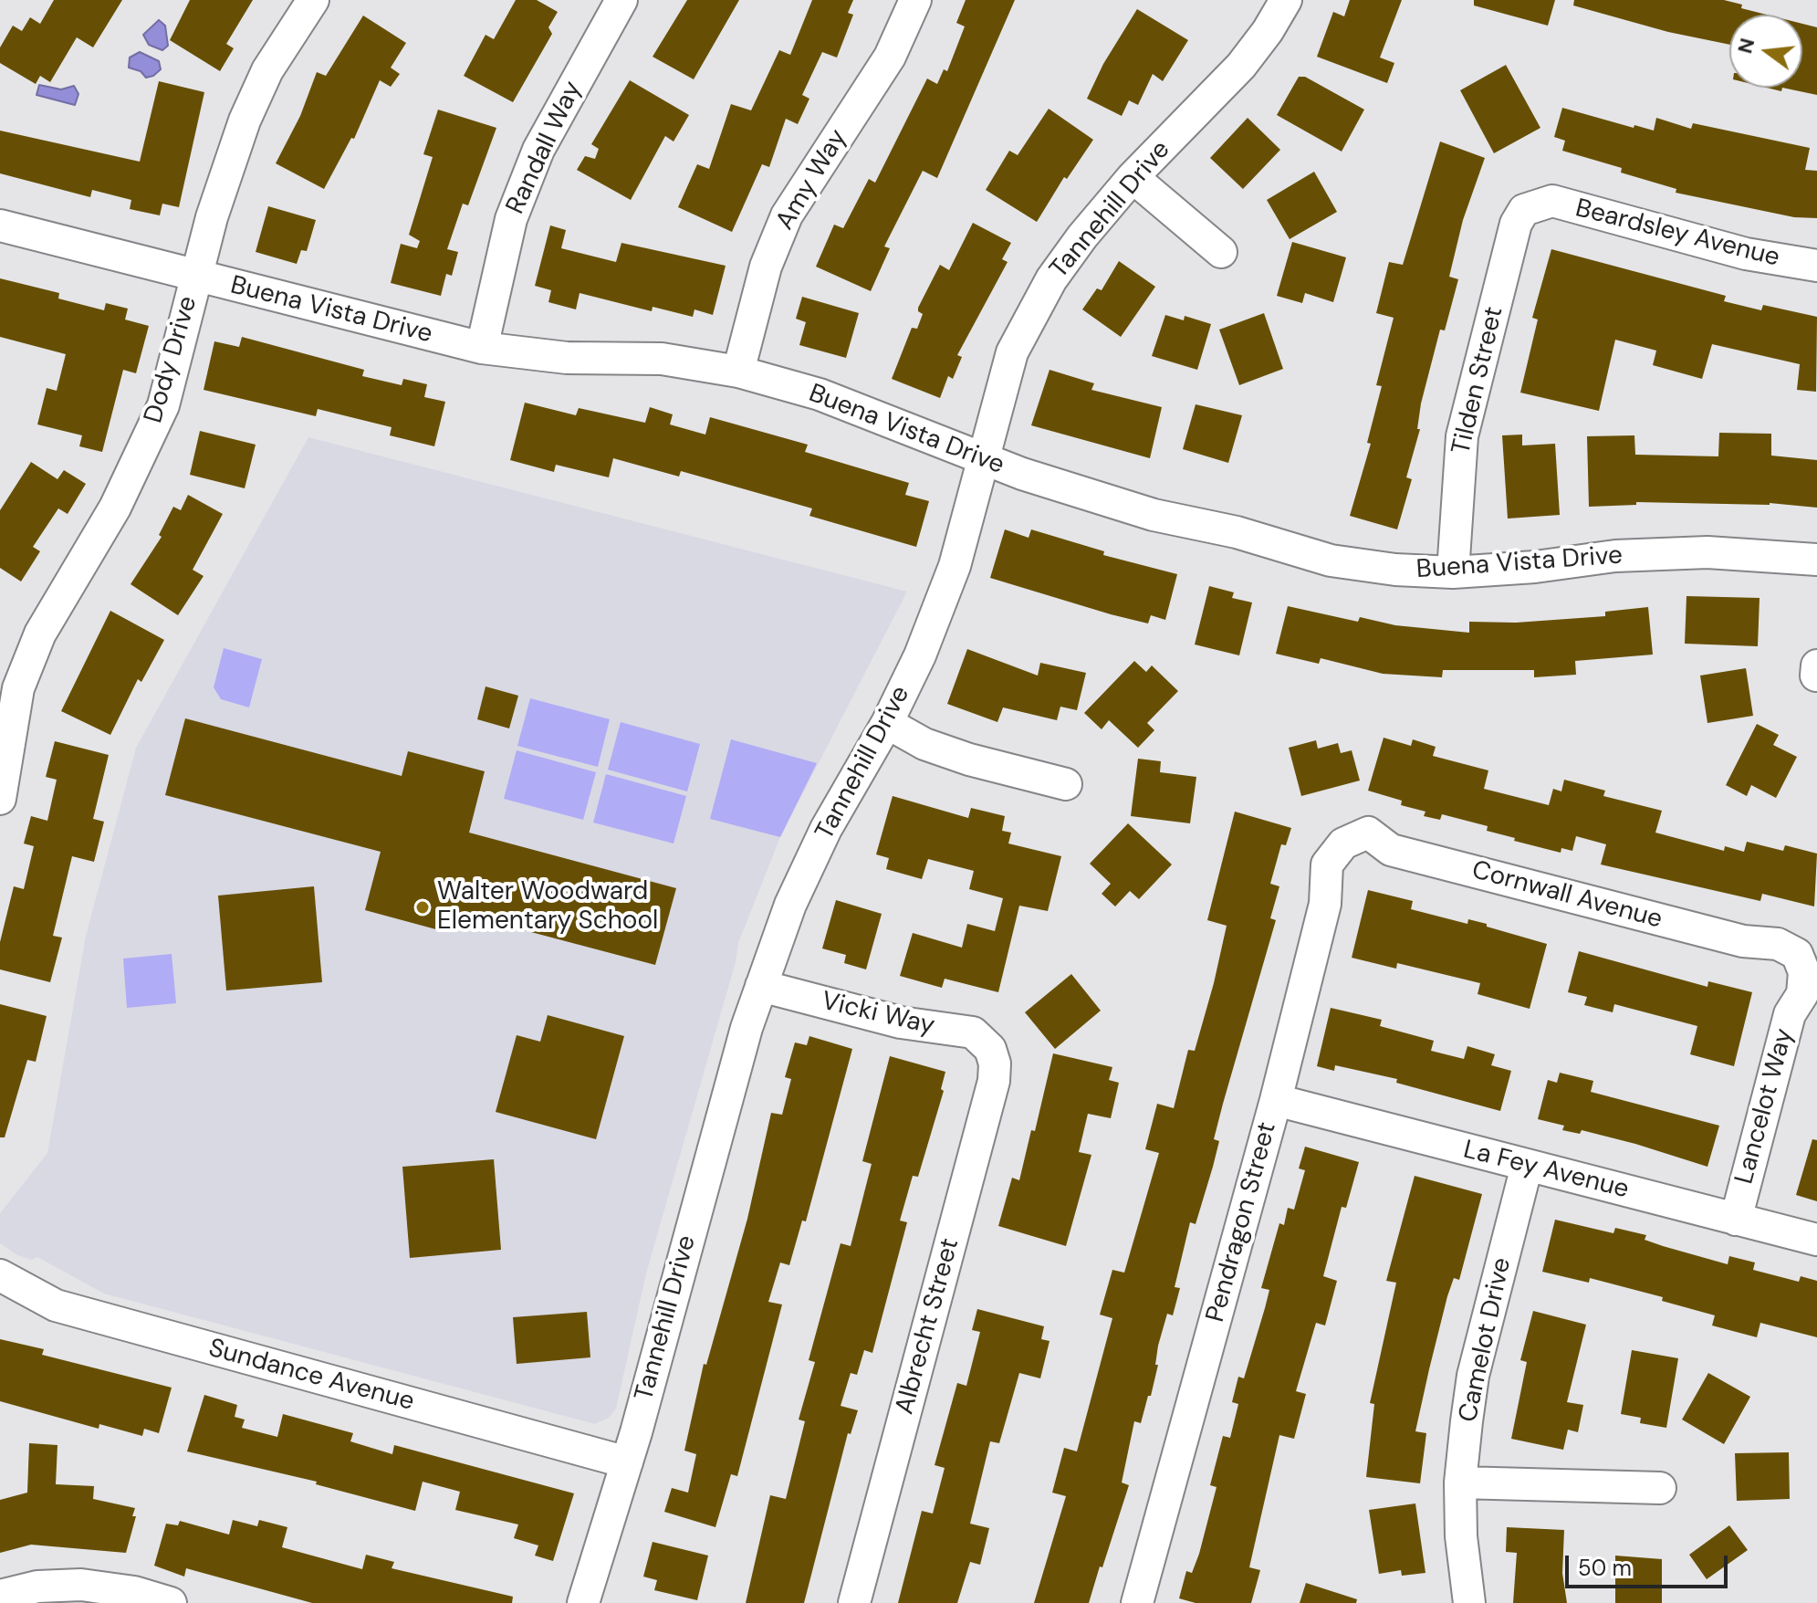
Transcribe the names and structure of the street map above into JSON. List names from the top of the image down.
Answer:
{
  "streets": {
    "street": [
      "Randall Way",
      "Amy Way",
      "Tannehill Drive",
      "Beardsley Avenue",
      "Buena Vista Drive",
      "Dody Drive",
      "Tilden Street",
      "Cornwall Avenue",
      "Vicki Way",
      "Lancelot Way",
      "La Fey Avenue",
      "Pendragon Street",
      "Albrecht Street",
      "Camelot Drive",
      "Sundance Avenue"
    ]
  },
  "crossings": [
    ["Randall Way", "Buena Vista Drive"],
    ["Amy Way", "Buena Vista Drive"],
    ["Tannehill Drive", "Buena Vista Drive"],
    ["Tannehill Drive", "Vicki Way"],
    ["Tannehill Drive", "Sundance Avenue"],
    ["Beardsley Avenue", "Tilden Street"],
    ["Buena Vista Drive", "Dody Drive"],
    ["Buena Vista Drive", "Tilden Street"],
    ["Cornwall Avenue", "Lancelot Way"],
    ["Cornwall Avenue", "Pendragon Street"],
    ["Vicki Way", "Albrecht Street"],
    ["Lancelot Way", "La Fey Avenue"],
    ["La Fey Avenue", "Pendragon Street"],
    ["La Fey Avenue", "Camelot Drive"]
  ],
  "places": ["Walter Woodward Elementary School"],
  "scale_bar": "50 m",
  "north": "left"
}
